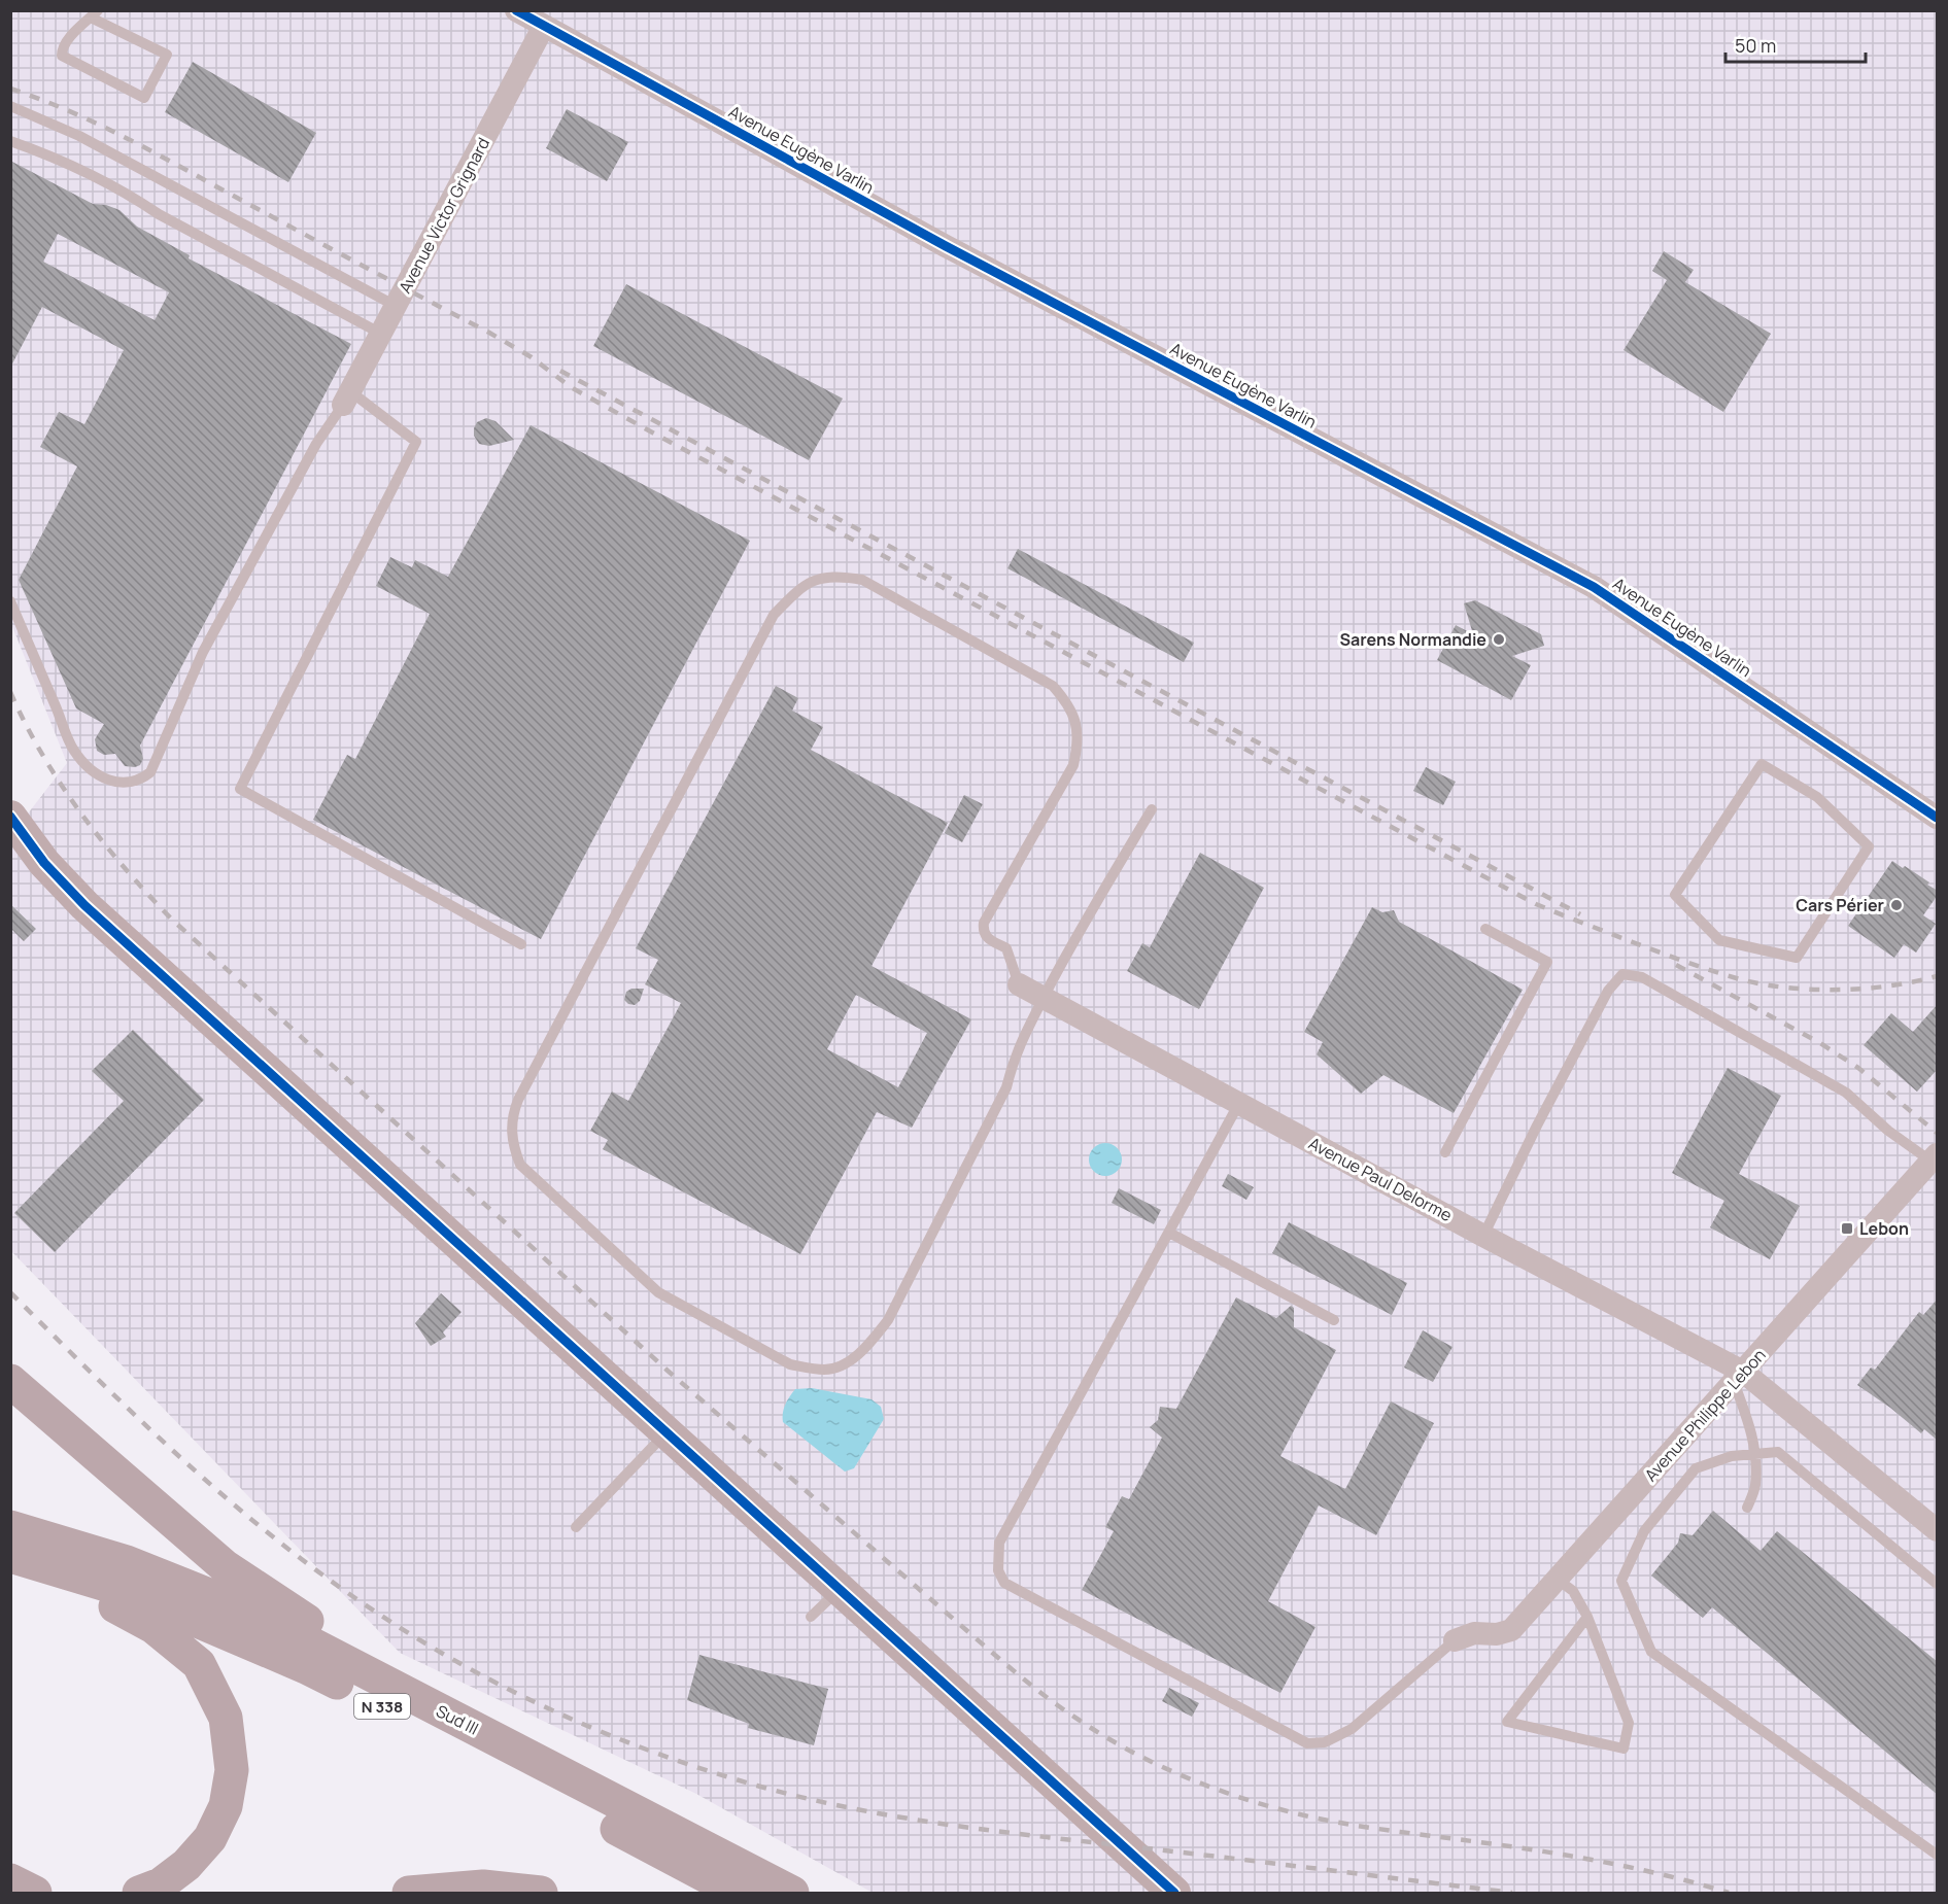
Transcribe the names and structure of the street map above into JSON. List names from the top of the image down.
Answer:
{
  "streets": {
    "highway": ["N 338", "Sud III"],
    "street": [
      "Avenue Eugène Varlin",
      "Avenue Victor Grignard",
      "Avenue Paul Delorme",
      "Avenue Philippe Lebon"
    ]
  },
  "crossings": [
    ["Avenue Eugène Varlin", "Avenue Victor Grignard"],
    ["Avenue Paul Delorme", "Avenue Philippe Lebon"]
  ],
  "places": {
    "other": ["Sarens Normandie", "Cars Périer"],
    "transit": ["Lebon"]
  },
  "scale_bar": "50 m"
}
